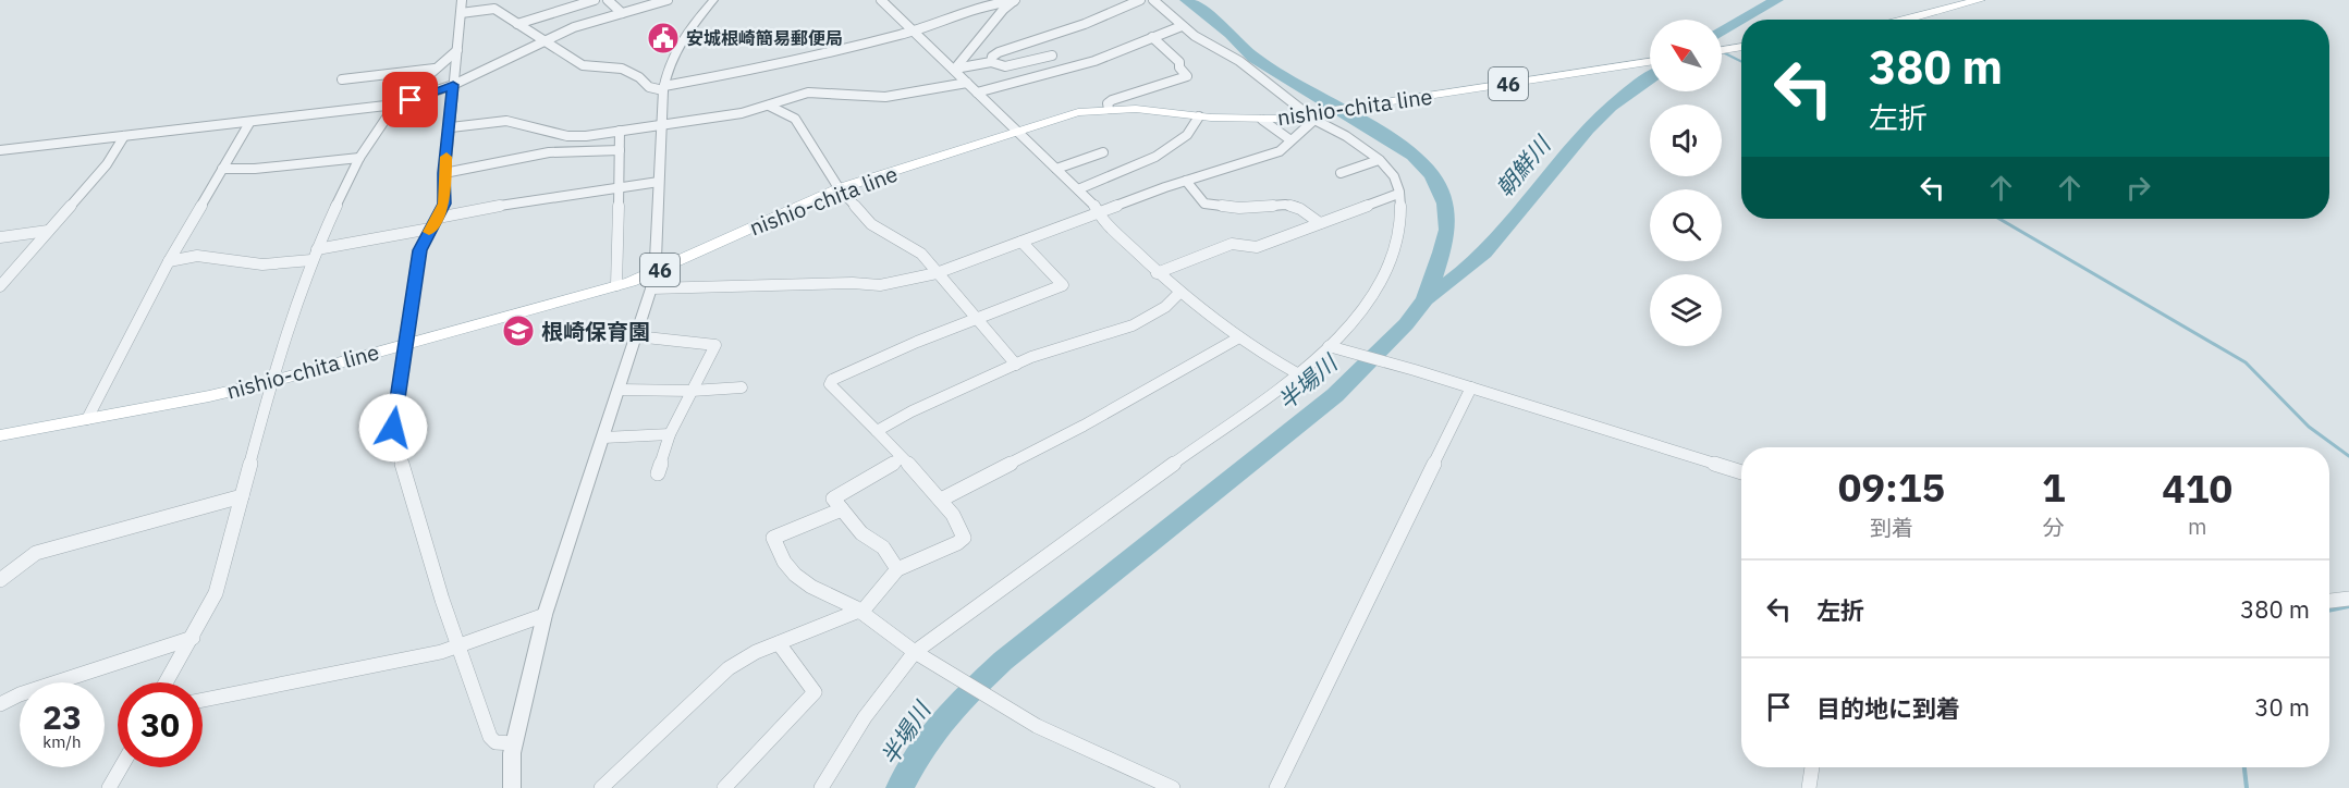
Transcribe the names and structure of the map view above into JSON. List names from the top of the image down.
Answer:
{
  "streets": {
    "main road": ["46", "nishio-chita line"]
  },
  "water": ["朝鮮川", "半場川"],
  "places": {
    "public building": ["安城根崎簡易郵便局"],
    "school or university": ["根崎保育園"]
  },
  "north": "top left",
  "page": {
    "turn": ["380 m", "左折"],
    "eta": [
      "09:15",
      "到着",
      "1",
      "分",
      "410",
      "m"
    ],
    "list": [
      {
        "name": "左折",
        "value": "380 m"
      },
      {
        "name": "目的地に到着",
        "value": "30 m"
      }
    ],
    "speed": "23 km/h",
    "limit": "30"
  }
}
